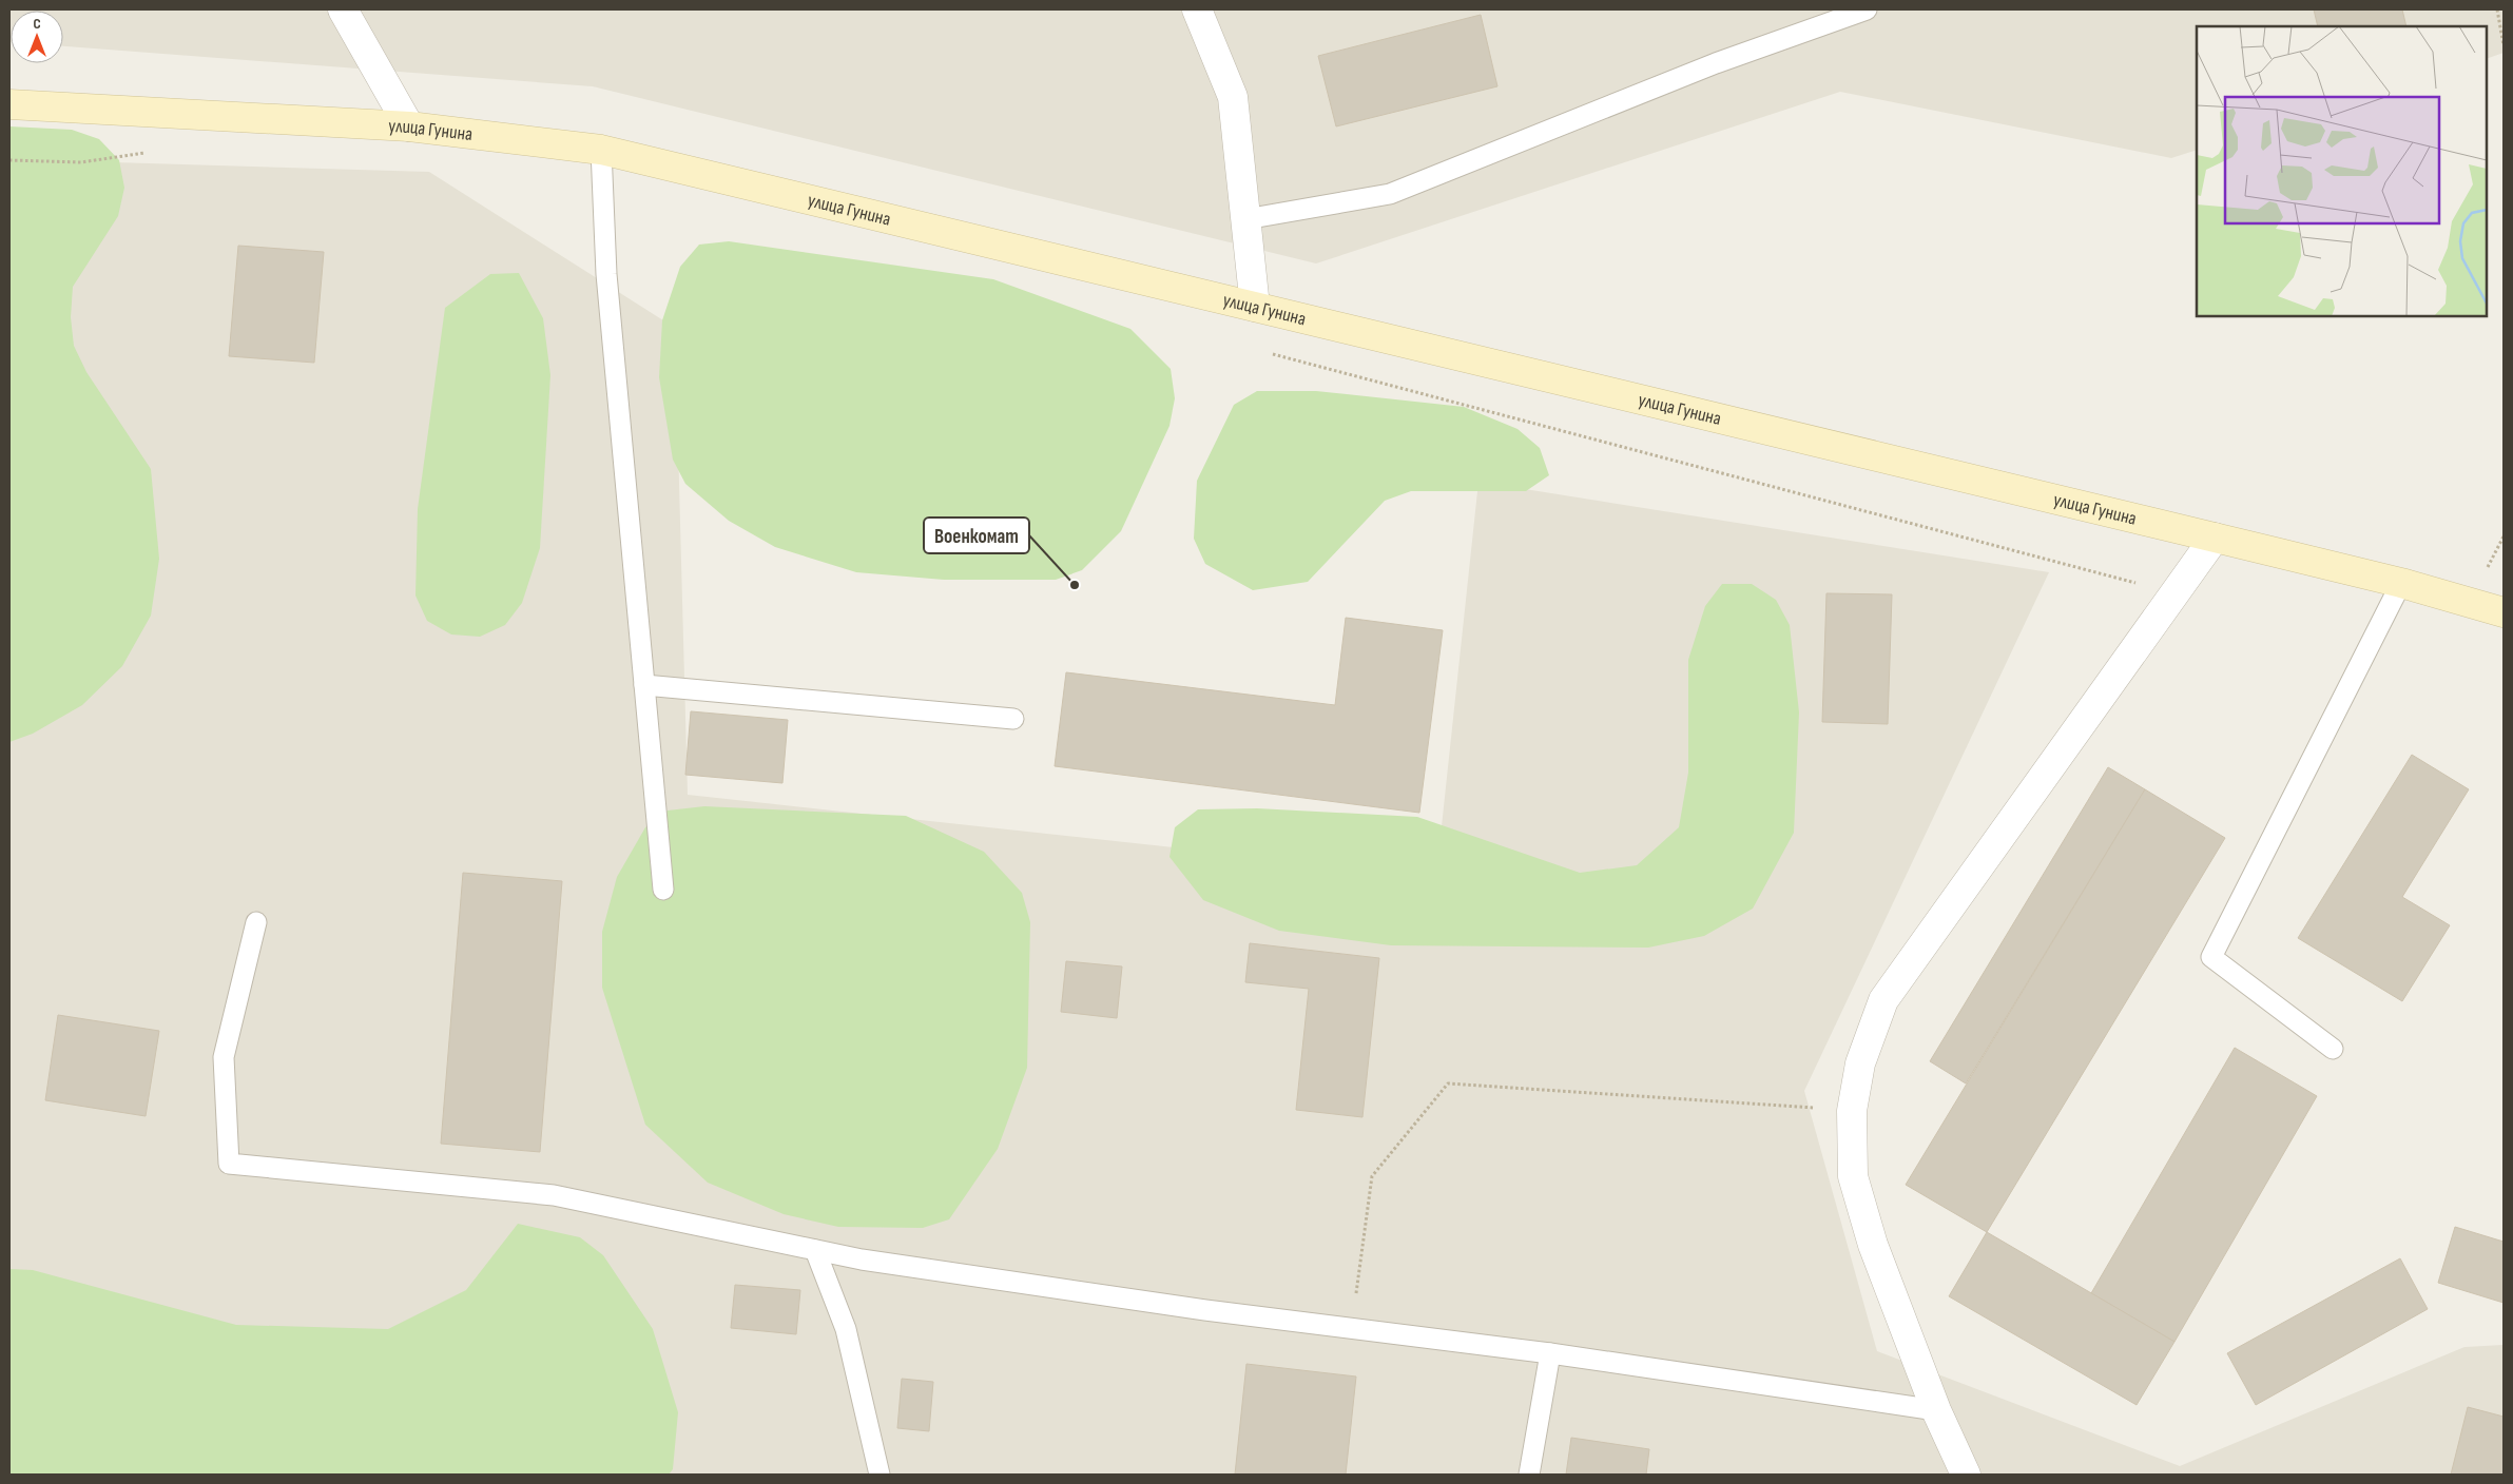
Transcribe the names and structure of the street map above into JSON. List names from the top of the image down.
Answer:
{
  "streets": {
    "main road": ["улица Гунина"]
  },
  "places": ["Военкомат"],
  "north": "top"
}
